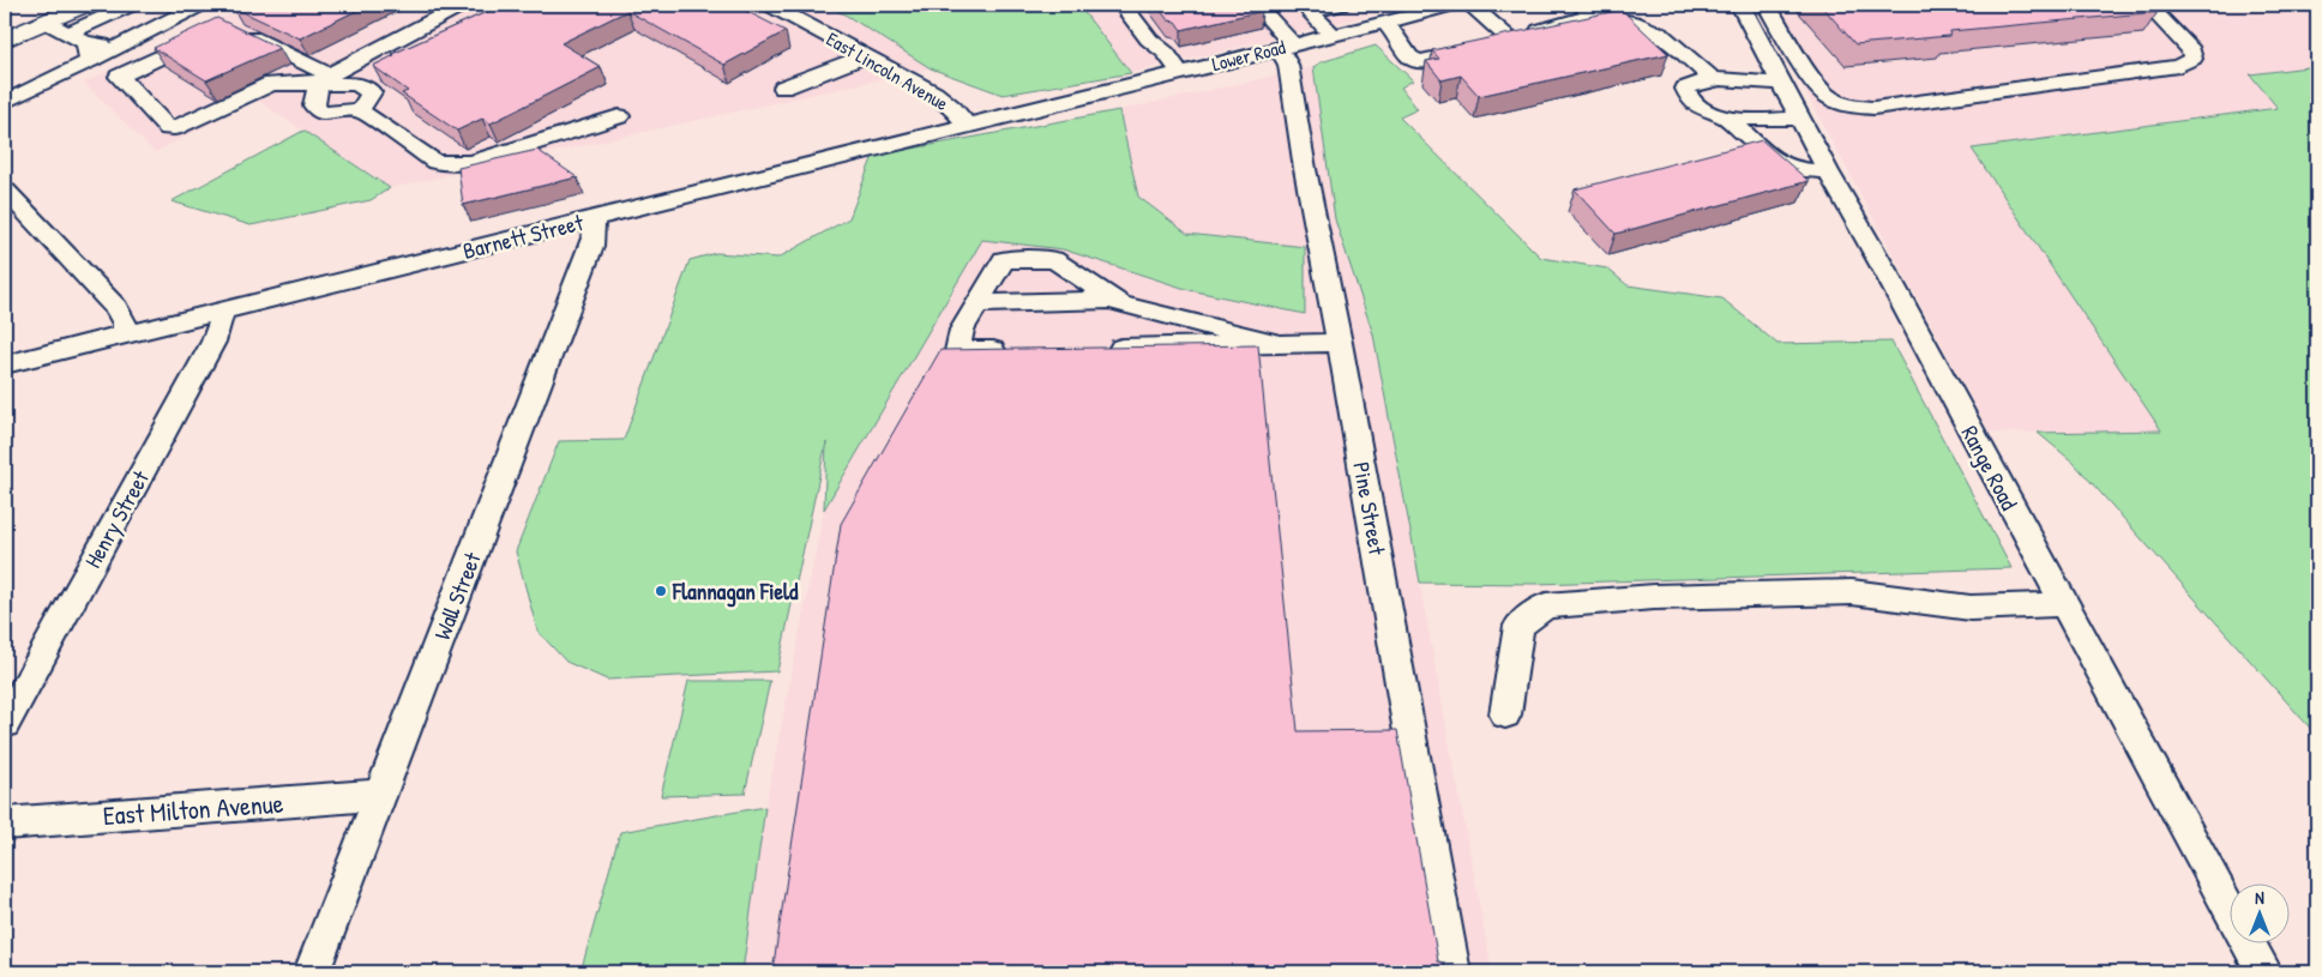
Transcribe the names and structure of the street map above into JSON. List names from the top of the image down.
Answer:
{
  "streets": {
    "street": [
      "Lower Road",
      "East Lincoln Avenue",
      "Barnett Street",
      "Range Road",
      "Pine Street",
      "Henry Street",
      "Wall Street",
      "East Milton Avenue"
    ]
  },
  "crossings": [
    ["Lower Road", "Barnett Street"],
    ["Lower Road", "Pine Street"],
    ["East Lincoln Avenue", "Barnett Street"],
    ["Barnett Street", "Henry Street"],
    ["Barnett Street", "Wall Street"],
    ["Wall Street", "East Milton Avenue"]
  ],
  "places": ["Flannagan Field"],
  "north": "top"
}
